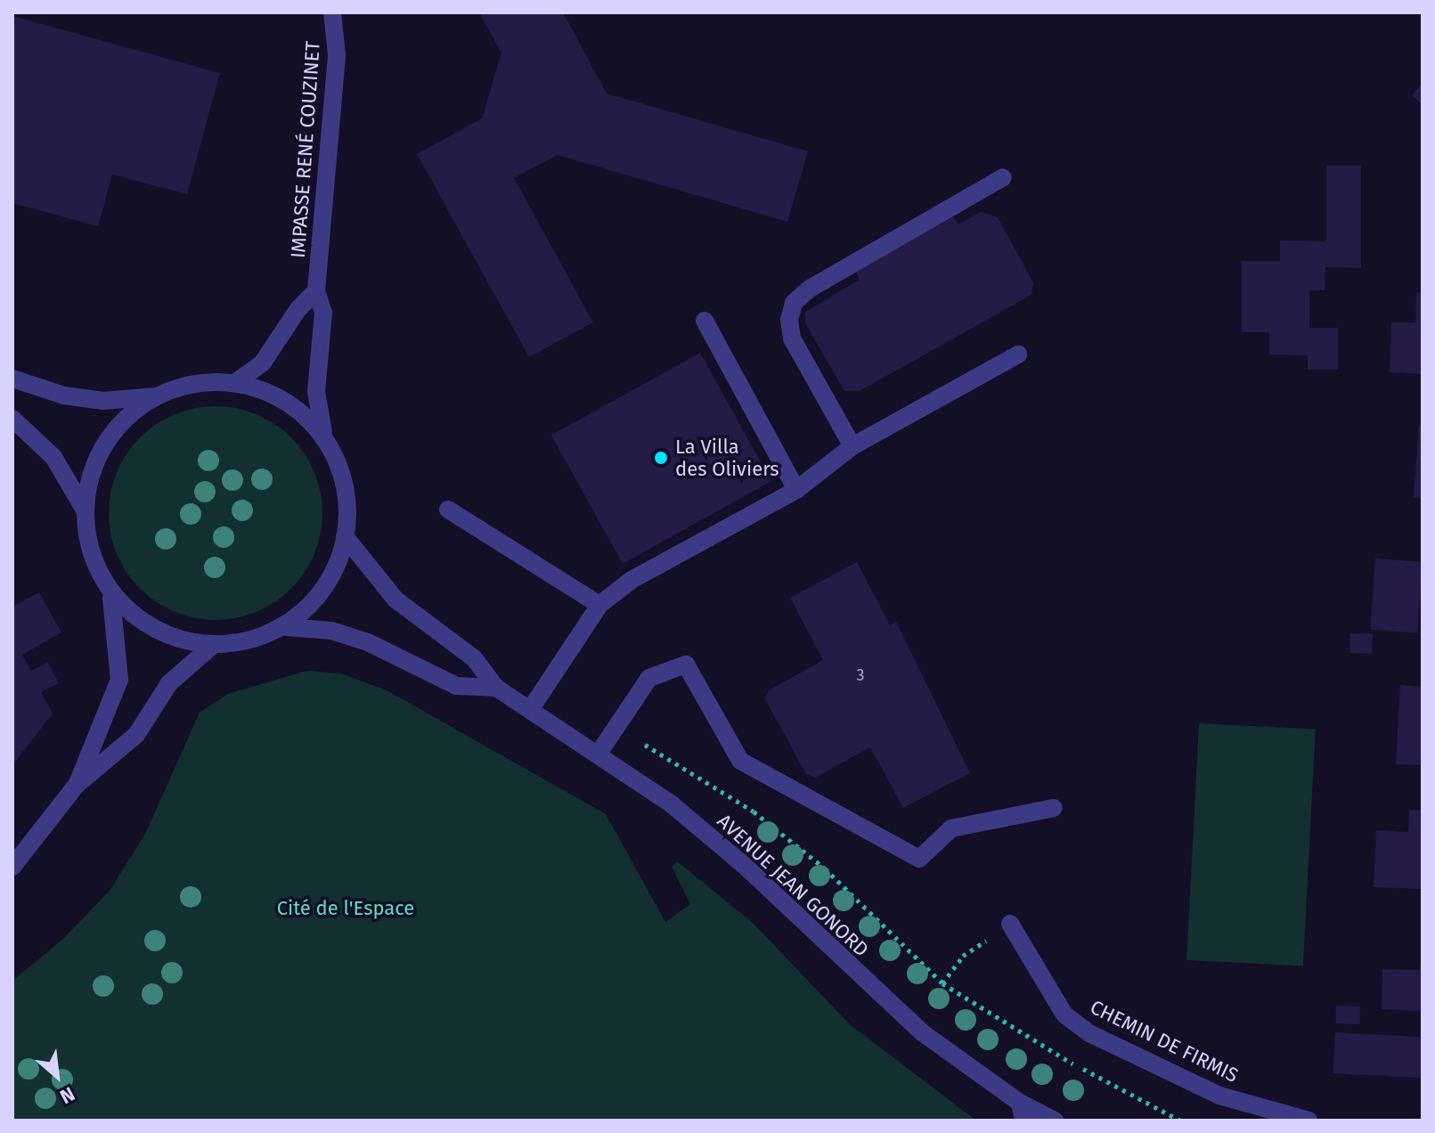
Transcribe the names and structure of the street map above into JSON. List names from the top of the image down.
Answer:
{
  "streets": {
    "street": ["IMPASSE RENÉ COUZINET", "AVENUE JEAN GONORD", "CHEMIN DE FIRMIS"]
  },
  "crossings": [
    ["IMPASSE RENÉ COUZINET", "AVENUE JEAN GONORD"]
  ],
  "parks": ["Cité de l'Espace"],
  "places": ["La Villa des Oliviers"],
  "house_numbers": ["3"],
  "north": "bottom right"
}
